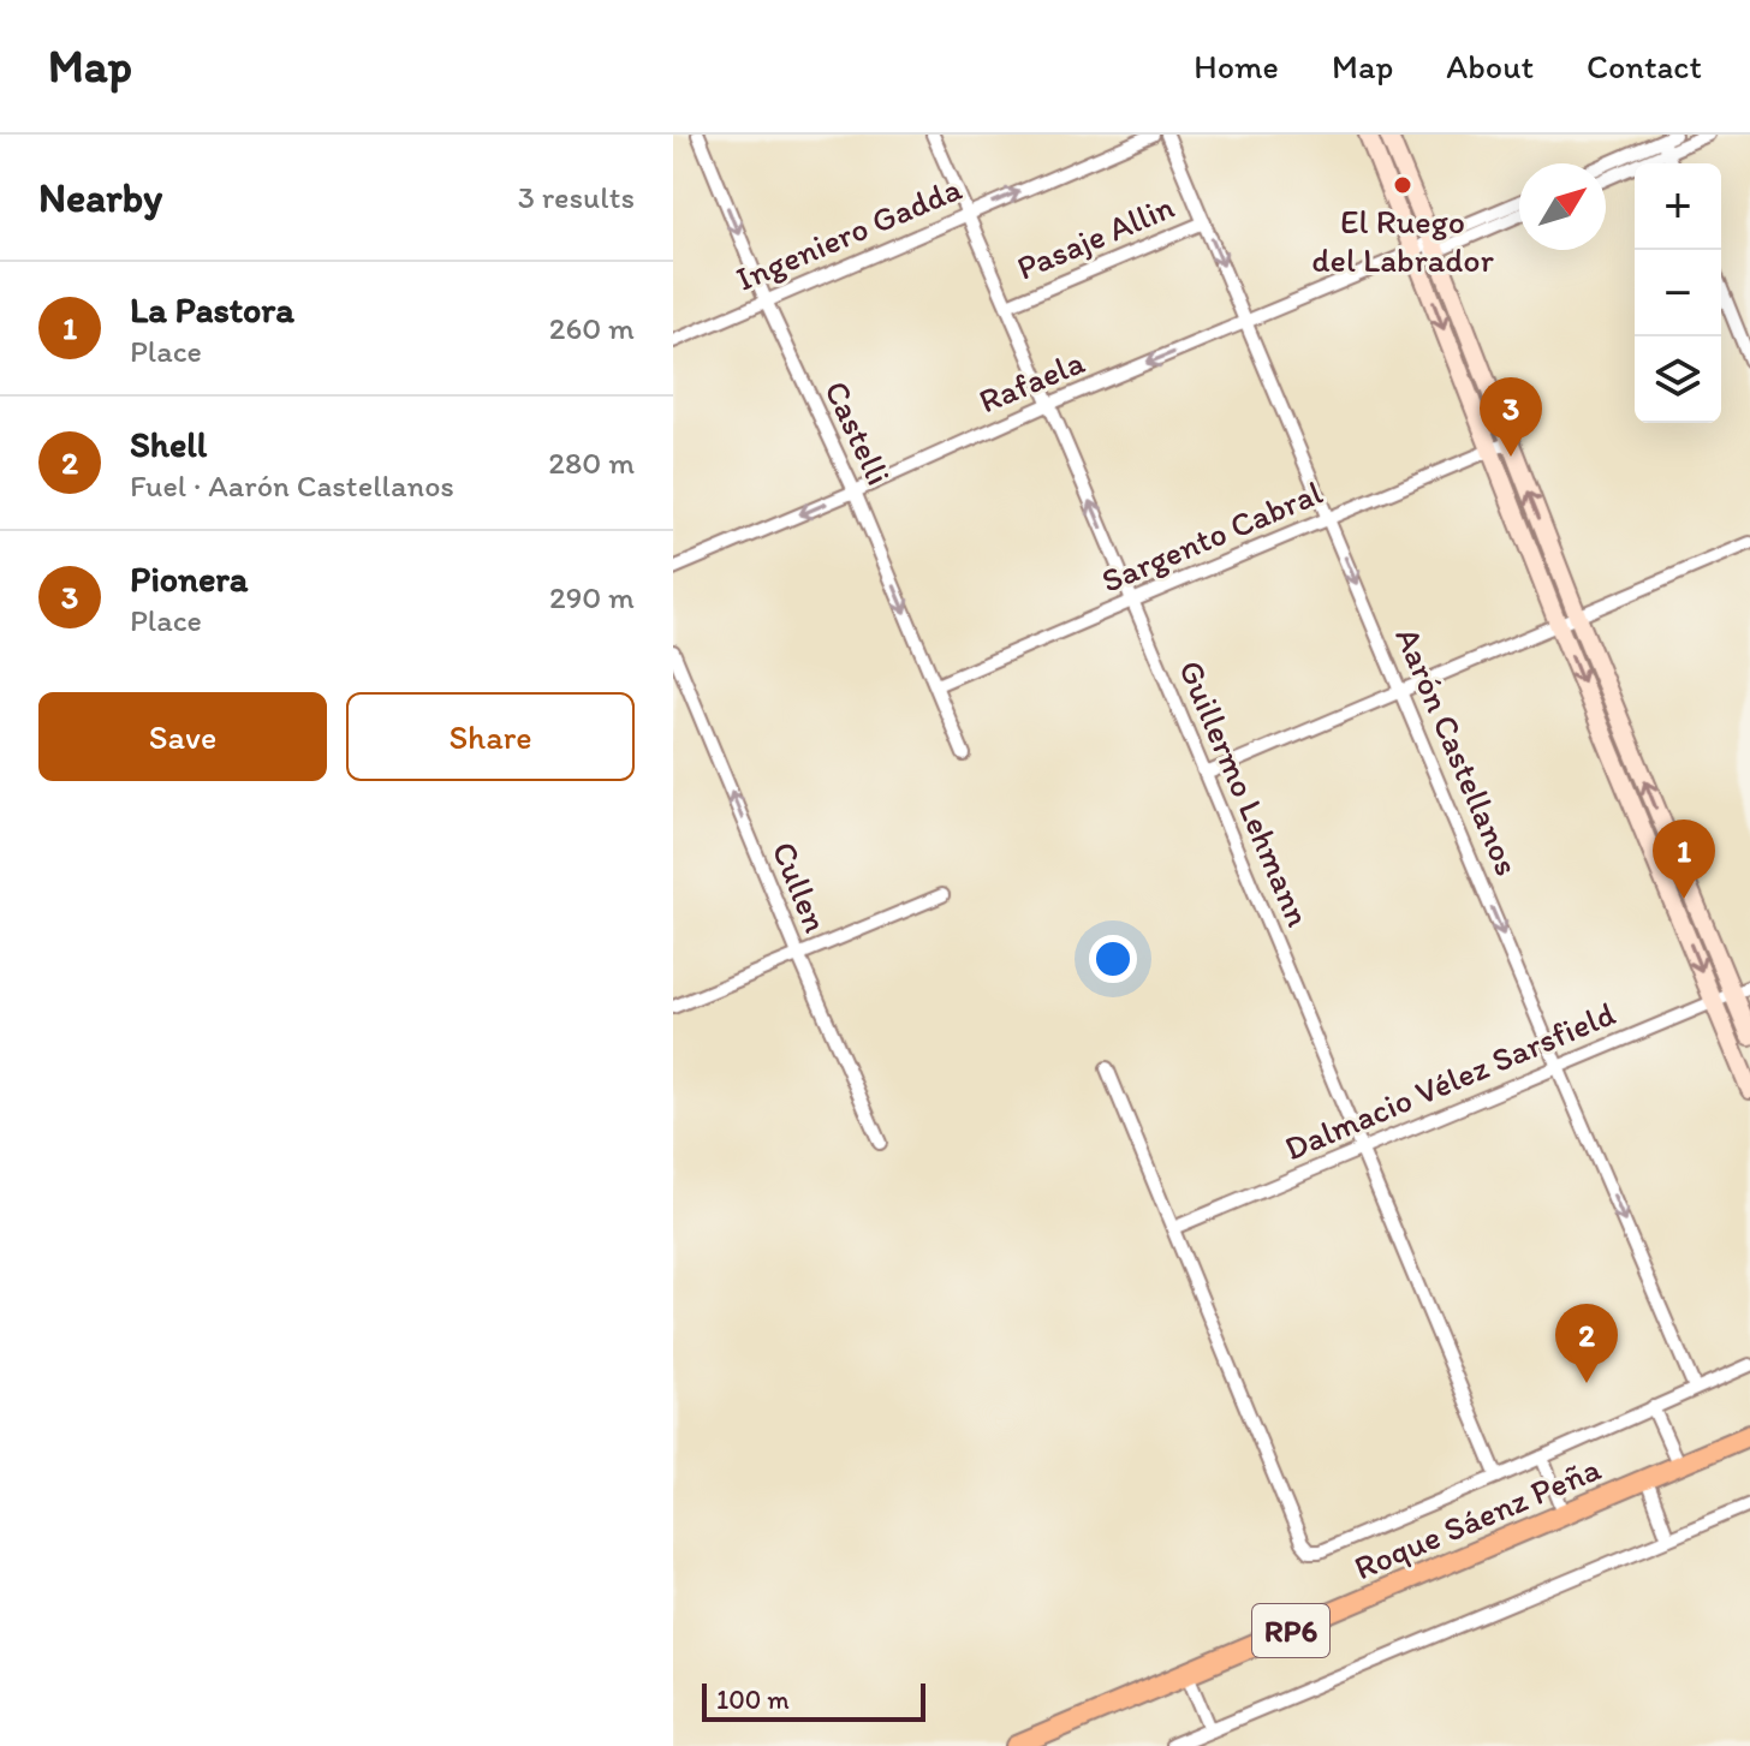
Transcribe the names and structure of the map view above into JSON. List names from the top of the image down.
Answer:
{
  "streets": {
    "main road": ["Roque Sáenz Peña", "RP6"],
    "street": [
      "Ingeniero Gadda",
      "Pasaje Allin",
      "Rafaela",
      "Castelli",
      "Sargento Cabral",
      "Aarón Castellanos",
      "Guillermo Lehmann",
      "Cullen",
      "Dalmacio Vélez Sarsfield"
    ]
  },
  "crossings": [
    ["Ingeniero Gadda", "Castelli"],
    ["Ingeniero Gadda", "Guillermo Lehmann"],
    ["Pasaje Allin", "Aarón Castellanos"],
    ["Pasaje Allin", "Guillermo Lehmann"],
    ["Rafaela", "Castelli"],
    ["Rafaela", "Aarón Castellanos"],
    ["Rafaela", "Guillermo Lehmann"],
    ["Castelli", "Sargento Cabral"],
    ["Sargento Cabral", "Aarón Castellanos"],
    ["Sargento Cabral", "Guillermo Lehmann"],
    ["Aarón Castellanos", "Dalmacio Vélez Sarsfield"],
    ["Guillermo Lehmann", "Dalmacio Vélez Sarsfield"]
  ],
  "one_way": [
    "Ingeniero Gadda",
    "Rafaela",
    "Castelli",
    "Aarón Castellanos",
    "Cullen"
  ],
  "places": ["El Ruego del Labrador"],
  "scale_bar": "100 m",
  "north": "top right",
  "page": {
    "header": "Map",
    "nav": [
      "Home",
      "Map",
      "About",
      "Contact"
    ],
    "heading": ["Nearby", "3 results"],
    "map_buttons": ["+", "−"],
    "list": [
      {
        "mark": "1",
        "name": "La Pastora",
        "note": "Place",
        "value": "260 m"
      },
      {
        "mark": "2",
        "name": "Shell",
        "note": "Fuel · Aarón Castellanos",
        "value": "280 m"
      },
      {
        "mark": "3",
        "name": "Pionera",
        "note": "Place",
        "value": "290 m"
      }
    ],
    "pins": ["3", "1", "2"],
    "buttons": ["Save", "Share"],
    "scale": "100 m"
  }
}
